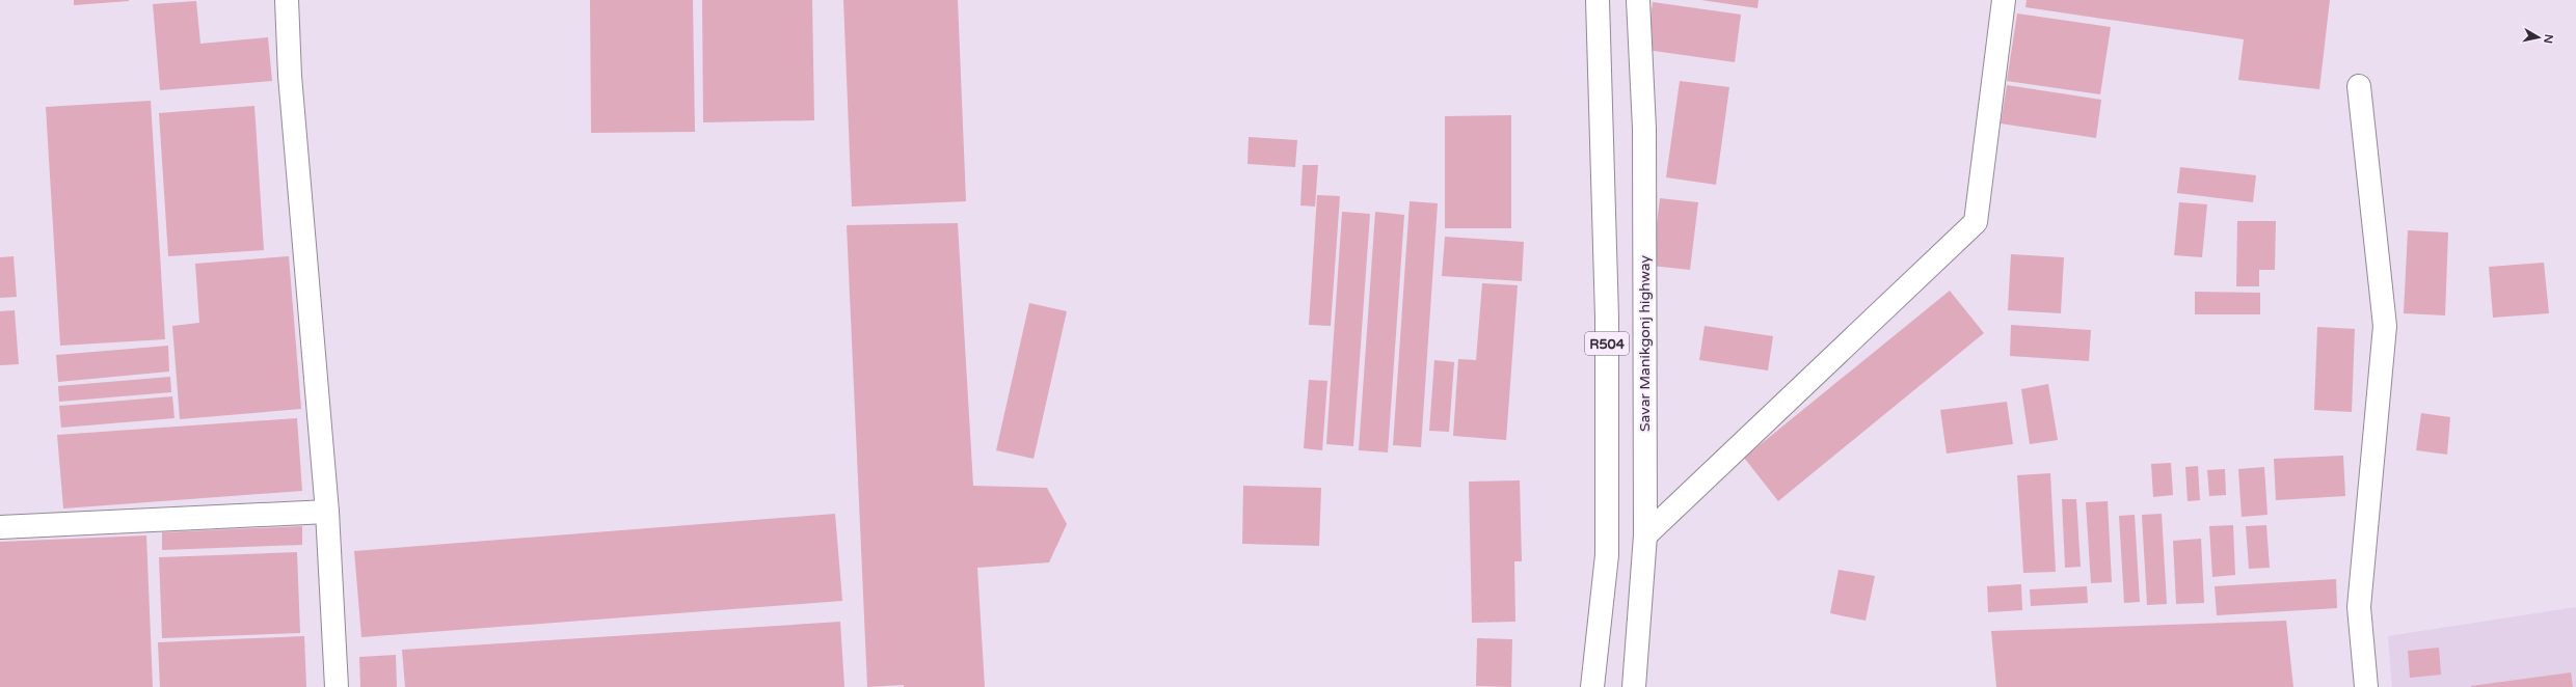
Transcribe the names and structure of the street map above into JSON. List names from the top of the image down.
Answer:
{
  "streets": {
    "street": ["R504", "Savar Manikgonj highway"]
  },
  "north": "right"
}
